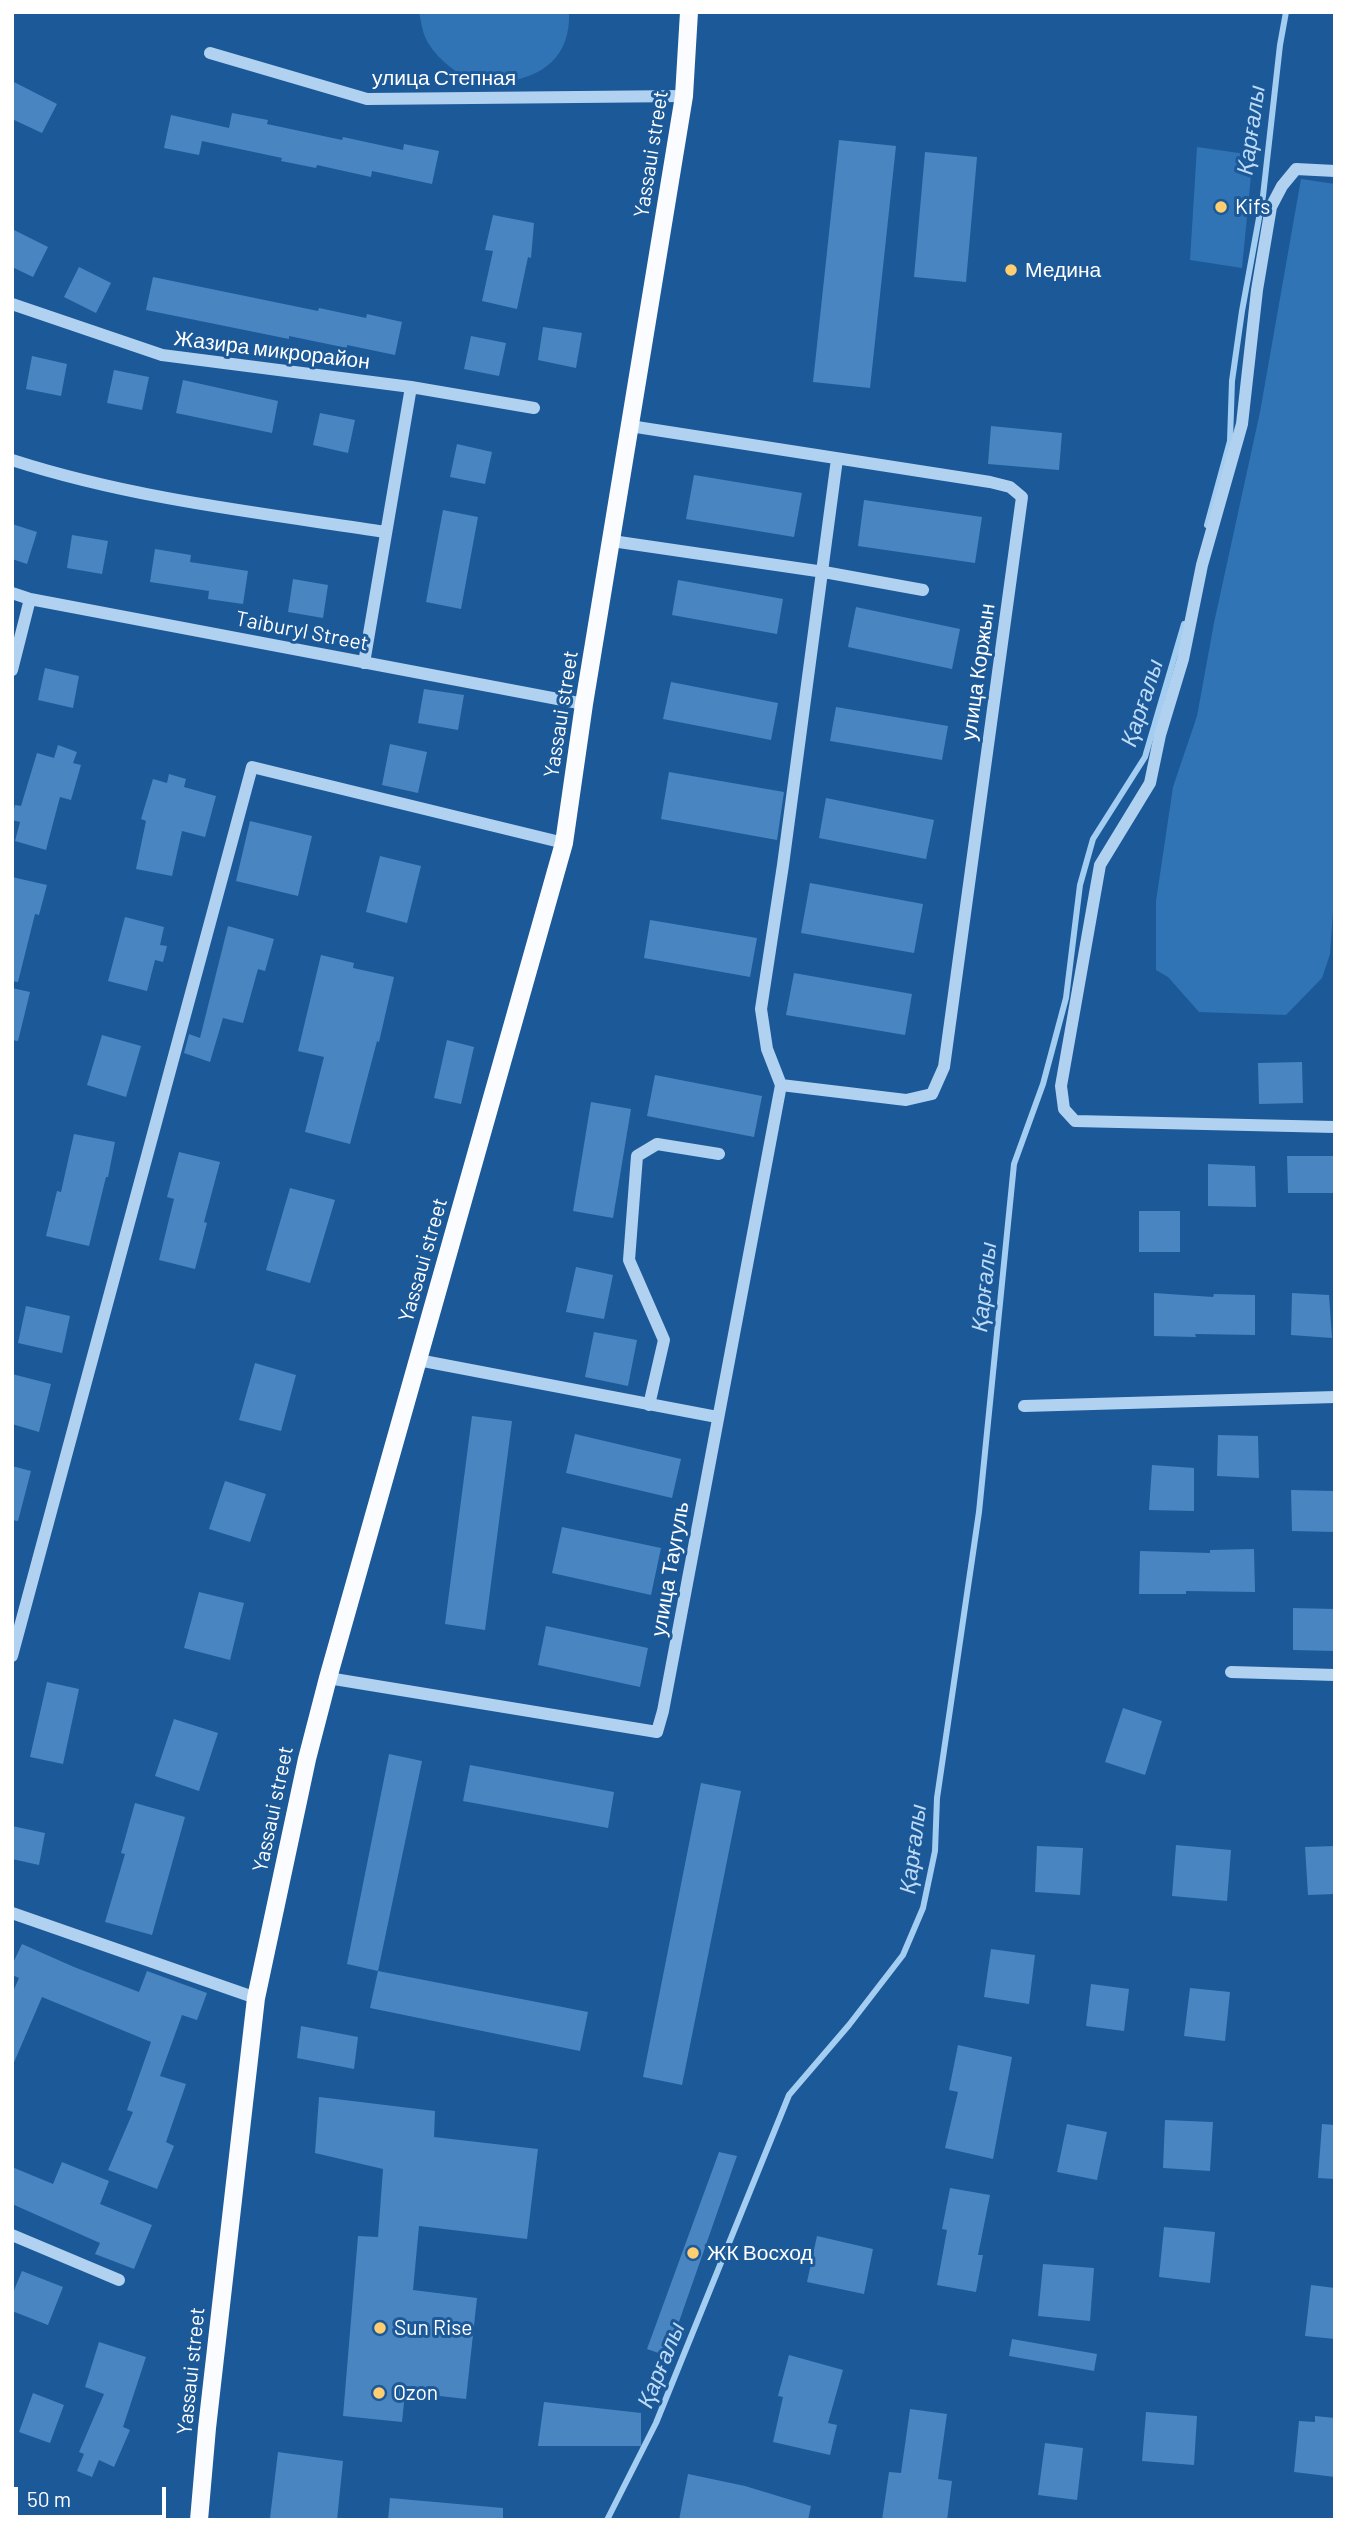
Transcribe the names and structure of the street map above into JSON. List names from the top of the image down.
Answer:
{
  "streets": {
    "main road": ["Yassaui street"],
    "street": [
      "улица Степная",
      "Жазира микрорайон",
      "Taiburyl Street",
      "улица Коржын",
      "улица Таугуль"
    ]
  },
  "crossings": [
    ["улица Степная", "Yassaui street"],
    ["Yassaui street", "Taiburyl Street"],
    ["Yassaui street", "улица Коржын"],
    ["Yassaui street", "улица Таугуль"],
    ["улица Коржын", "улица Таугуль"]
  ],
  "water": ["Қарғалы"],
  "places": [
    "Kifs",
    "Медина",
    "ЖК Восход",
    "Sun Rise",
    "Ozon"
  ],
  "scale_bar": "50 m"
}
